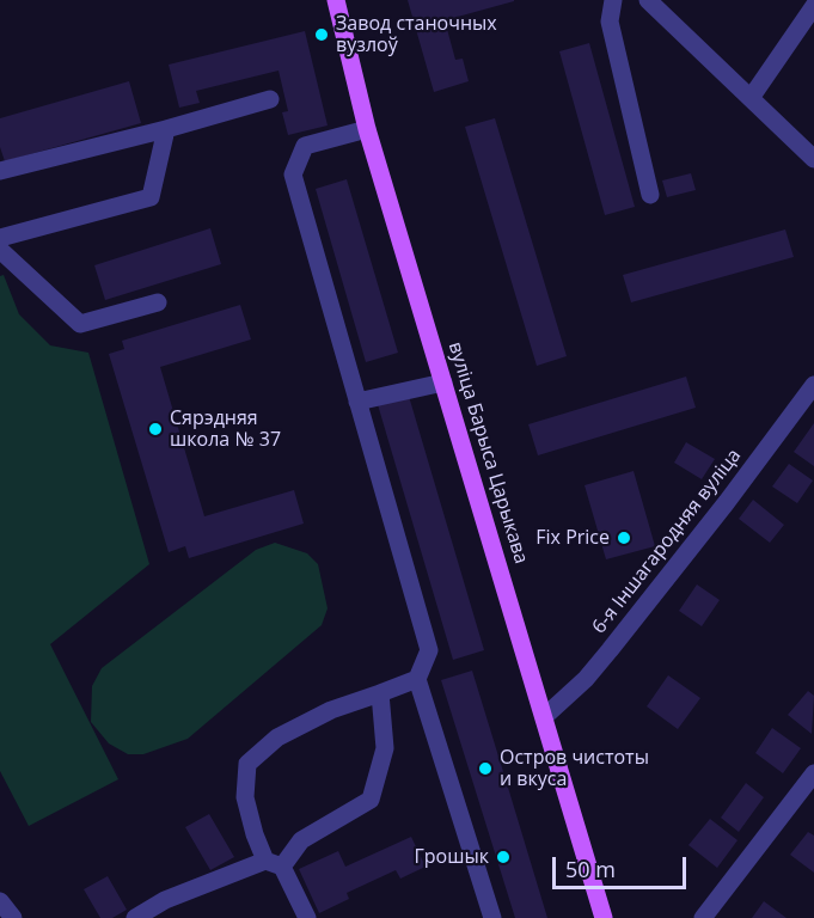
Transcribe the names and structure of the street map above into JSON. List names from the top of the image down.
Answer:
{
  "streets": {
    "main road": ["вуліца Барыса Царыкава"],
    "street": ["6-я Іншагародняя вуліца"]
  },
  "crossings": [
    ["вуліца Барыса Царыкава", "6-я Іншагародняя вуліца"]
  ],
  "places": [
    "Завод станочных вузлоў",
    "Сярэдняя школа № 37",
    "Fix Price",
    "Остров чистоты и вкуса",
    "Грошык"
  ],
  "scale_bar": "50 m"
}
